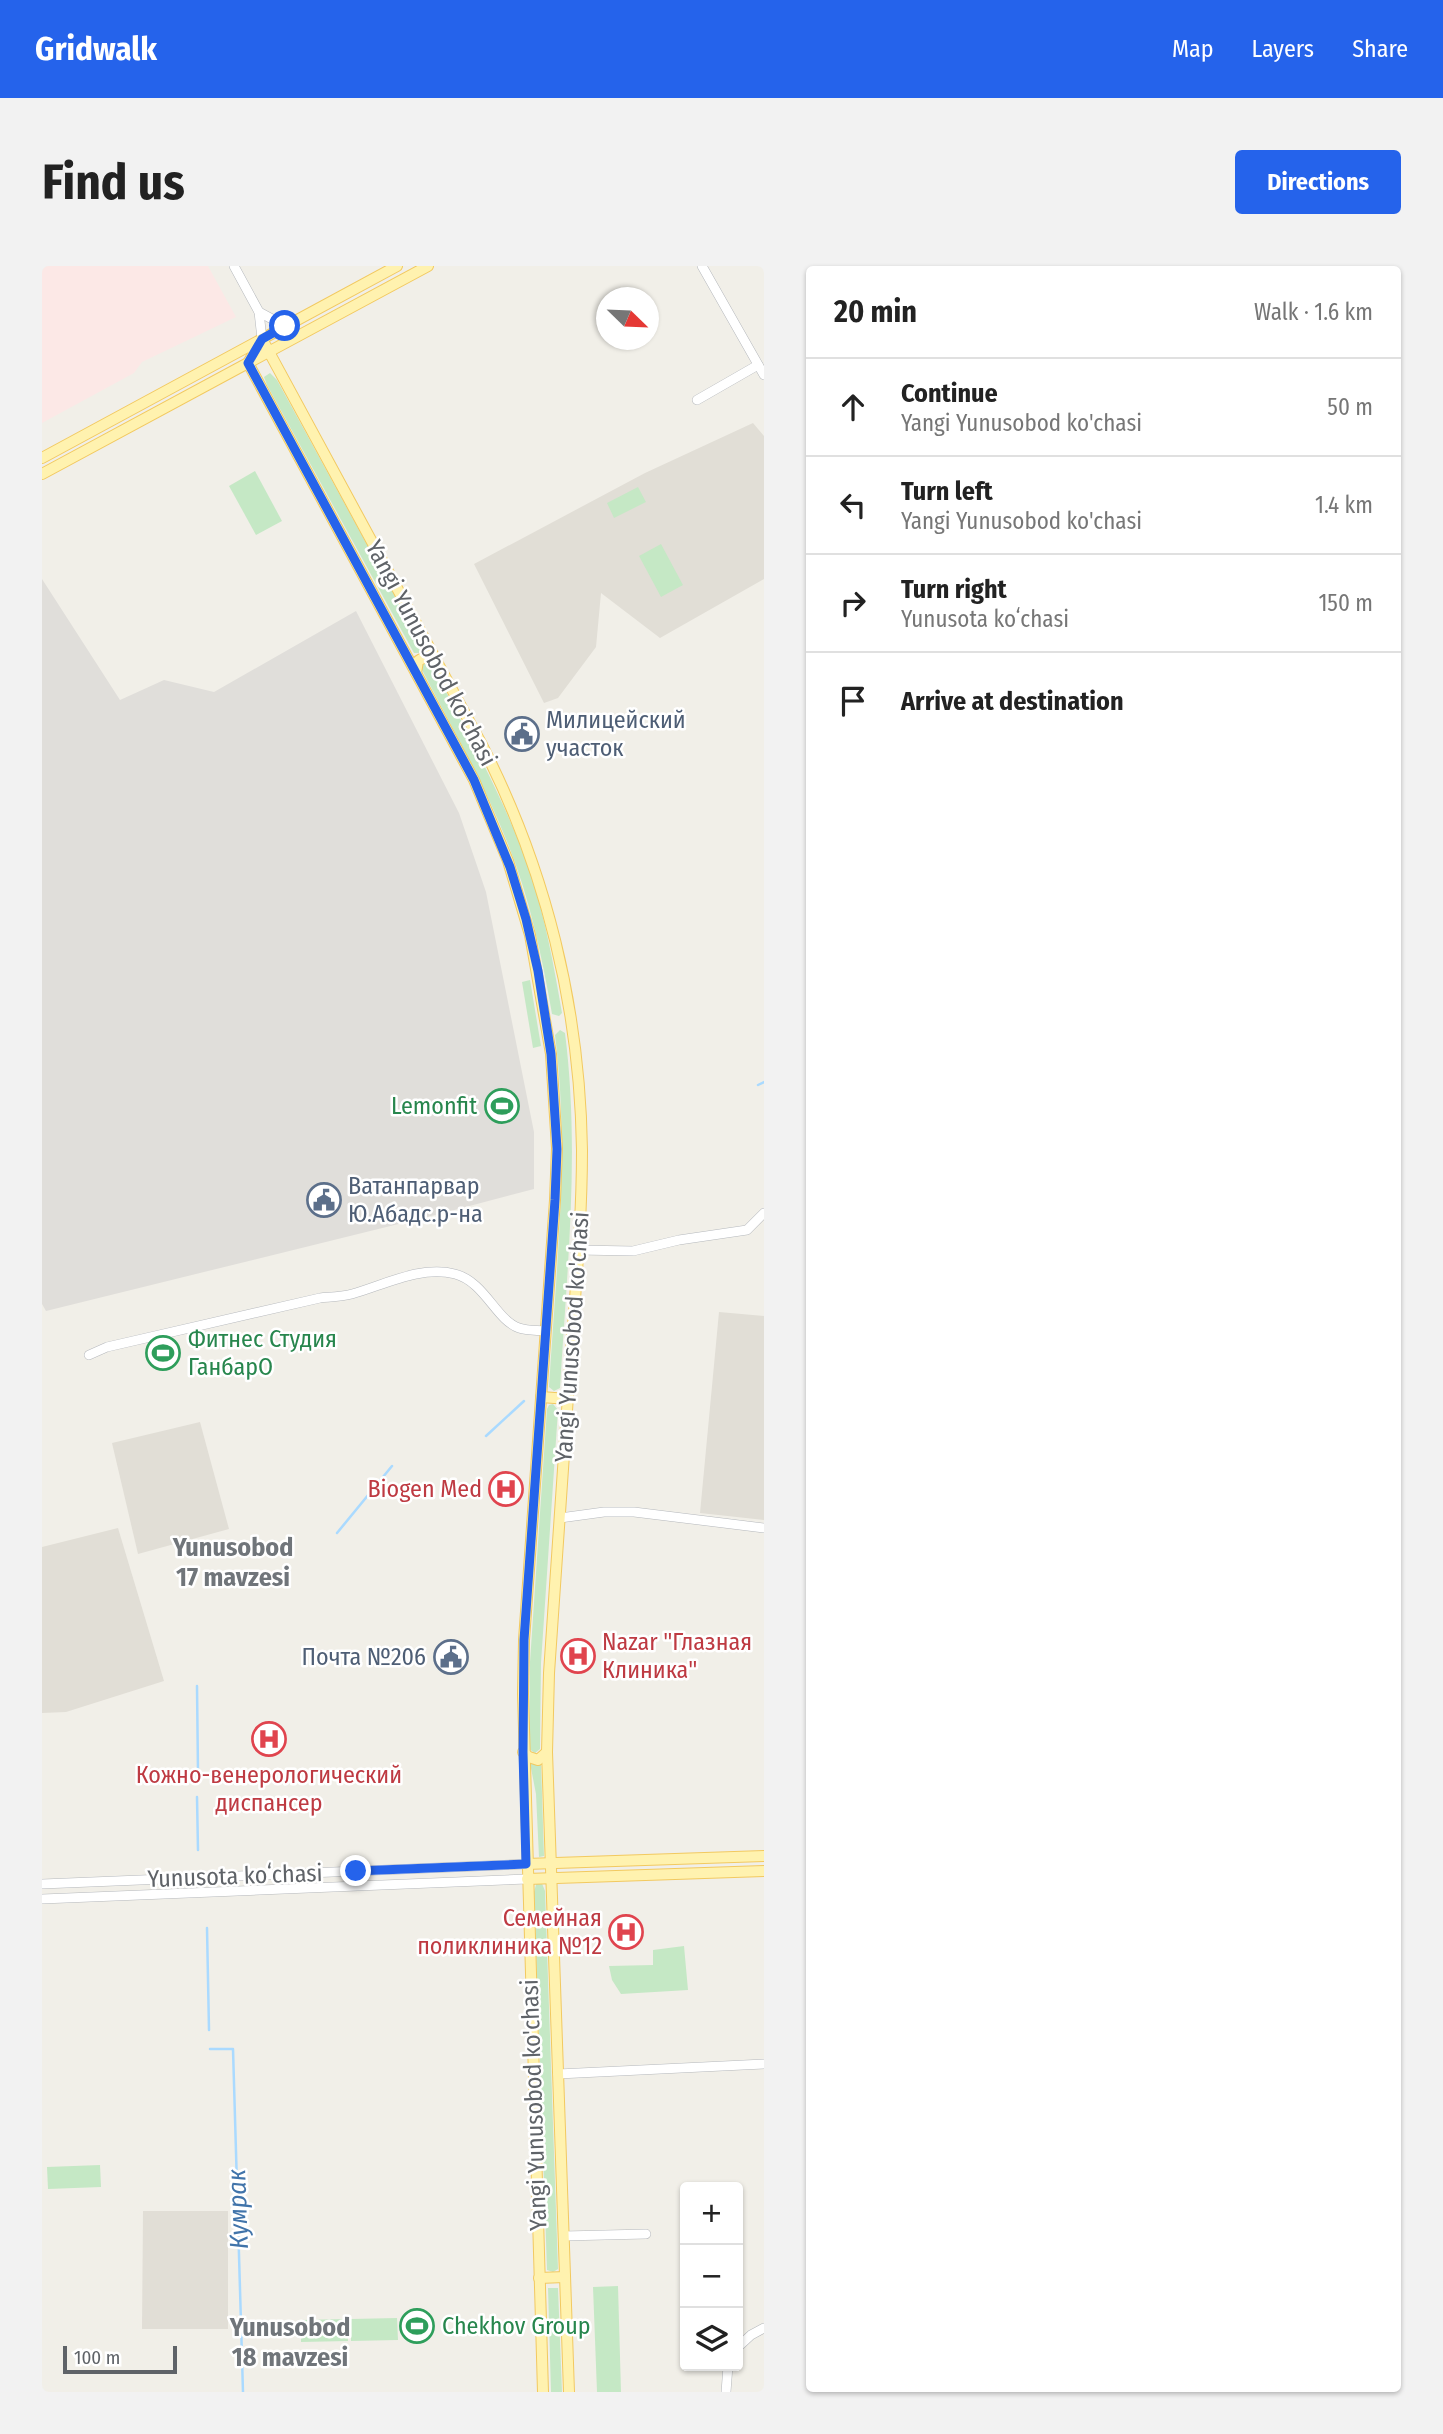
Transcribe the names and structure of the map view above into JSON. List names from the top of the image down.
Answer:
{
  "streets": {
    "main road": ["Yangi Yunusobod ko'chasi", "Yunusota koʻchasi"]
  },
  "crossings": [
    ["Yangi Yunusobod ko'chasi", "Yunusota koʻchasi"]
  ],
  "districts": ["Yunusobod 17 mavzesi", "Yunusobod 18 mavzesi"],
  "water": ["Кумрак"],
  "places": {
    "public building": ["Милицейский участок", "Ватанпарвар Ю.Абадс.р-на", "Почта №206"],
    "sports": ["Lemonfit", "Фитнес Студия ГанбарО", "Chekhov Group"],
    "hospital": [
      "Biogen Med",
      "Nazar \"Глазная Клиника\"",
      "Кожно-венерологический диспансер",
      "Семейная поликлиника №12"
    ]
  },
  "scale_bar": "100 m",
  "north": "bottom right",
  "page": {
    "header": "Gridwalk",
    "nav": ["Map", "Layers", "Share"],
    "buttons": "Directions",
    "title": "Find us",
    "heading": ["20 min", "Walk · 1.6 km"],
    "list": [
      ["Continue", "Yangi Yunusobod ko'chasi", "50 m"],
      ["Turn left", "Yangi Yunusobod ko'chasi", "1.4 km"],
      ["Turn right", "Yunusota koʻchasi", "150 m"],
      "Arrive at destination"
    ],
    "map_buttons": ["+", "−"],
    "scale": "100 m"
  }
}
